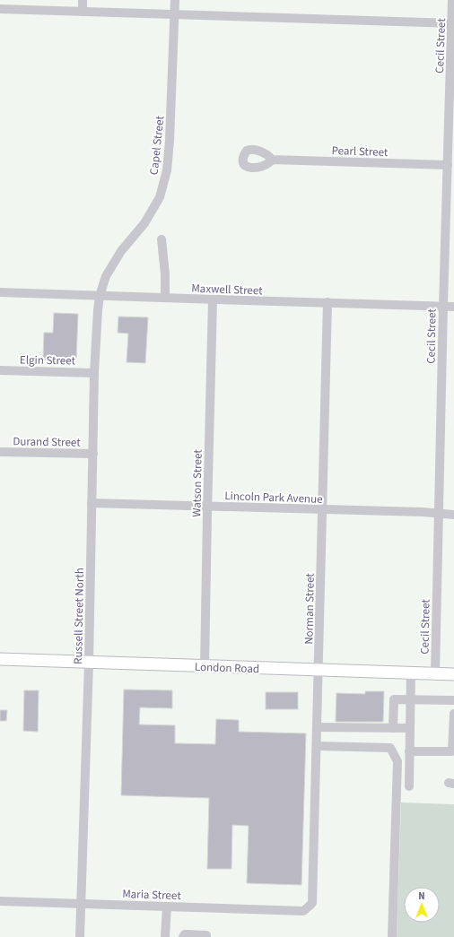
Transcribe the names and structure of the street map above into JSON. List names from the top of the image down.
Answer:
{
  "streets": {
    "main road": ["London Road"],
    "street": [
      "Cecil Street",
      "Capel Street",
      "Pearl Street",
      "Maxwell Street",
      "Elgin Street",
      "Durand Street",
      "Watson Street",
      "Lincoln Park Avenue",
      "Norman Street",
      "Russell Street North",
      "Maria Street"
    ]
  },
  "crossings": [
    ["Cecil Street", "Pearl Street"],
    ["Cecil Street", "Maxwell Street"],
    ["Cecil Street", "Lincoln Park Avenue"],
    ["Cecil Street", "London Road"],
    ["Capel Street", "Maxwell Street"],
    ["Capel Street", "Russell Street North"],
    ["Maxwell Street", "Watson Street"],
    ["Maxwell Street", "Norman Street"],
    ["Maxwell Street", "Russell Street North"],
    ["Elgin Street", "Russell Street North"],
    ["Durand Street", "Russell Street North"],
    ["Watson Street", "Lincoln Park Avenue"],
    ["Watson Street", "London Road"],
    ["Lincoln Park Avenue", "Norman Street"],
    ["Lincoln Park Avenue", "Russell Street North"],
    ["Norman Street", "London Road"],
    ["Norman Street", "Maria Street"],
    ["Russell Street North", "London Road"],
    ["Russell Street North", "Maria Street"]
  ],
  "north": "top"
}
